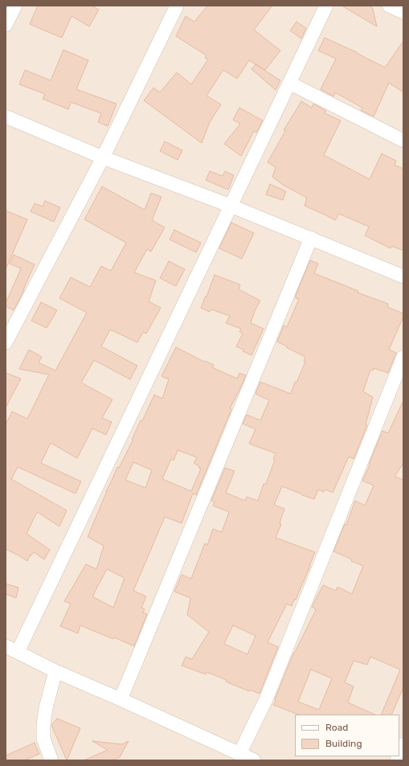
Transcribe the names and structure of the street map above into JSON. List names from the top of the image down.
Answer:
{
  "legend": ["Road", "Building"]
}
